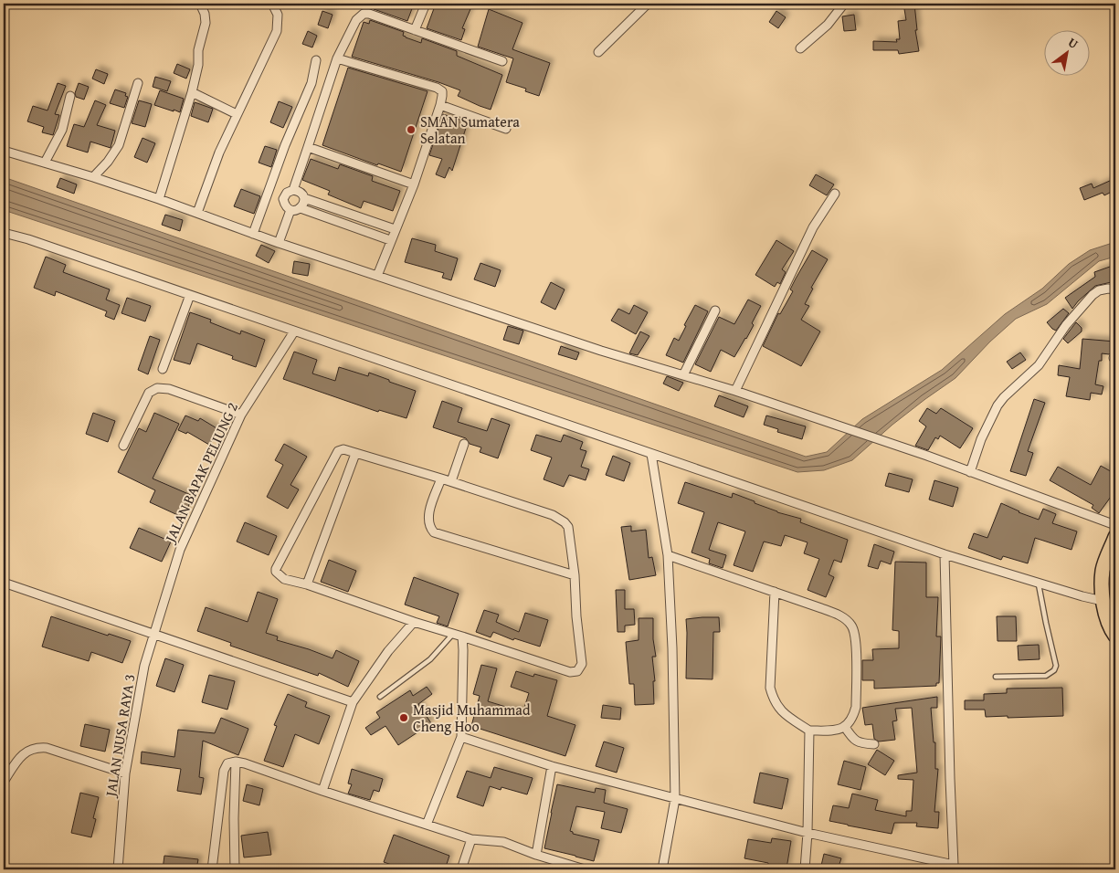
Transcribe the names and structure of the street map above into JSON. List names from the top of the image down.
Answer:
{
  "streets": {
    "street": ["JALAN BAPAK PELIUNG 2", "JALAN NUSA RAYA 3"]
  },
  "crossings": [
    ["JALAN BAPAK PELIUNG 2", "JALAN NUSA RAYA 3"]
  ],
  "places": ["SMAN Sumatera Selatan", "Masjid Muhammad Cheng Hoo"],
  "north": "top right"
}
